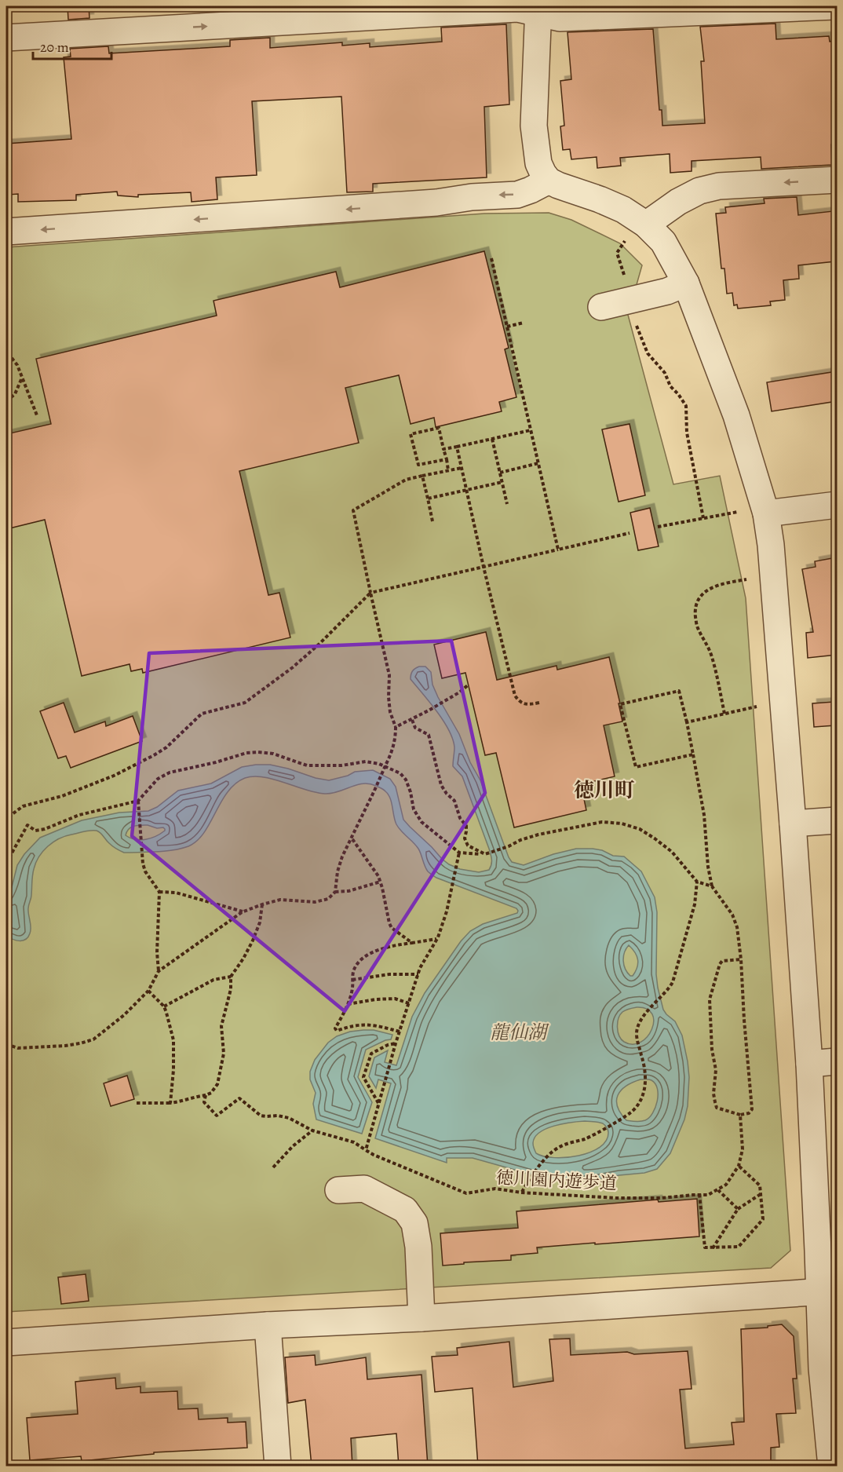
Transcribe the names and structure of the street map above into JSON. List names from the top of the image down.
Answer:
{
  "streets": {
    "path": ["徳川園内遊歩道"]
  },
  "districts": ["徳川町"],
  "water": ["龍仙湖"],
  "scale_bar": "20 m"
}
